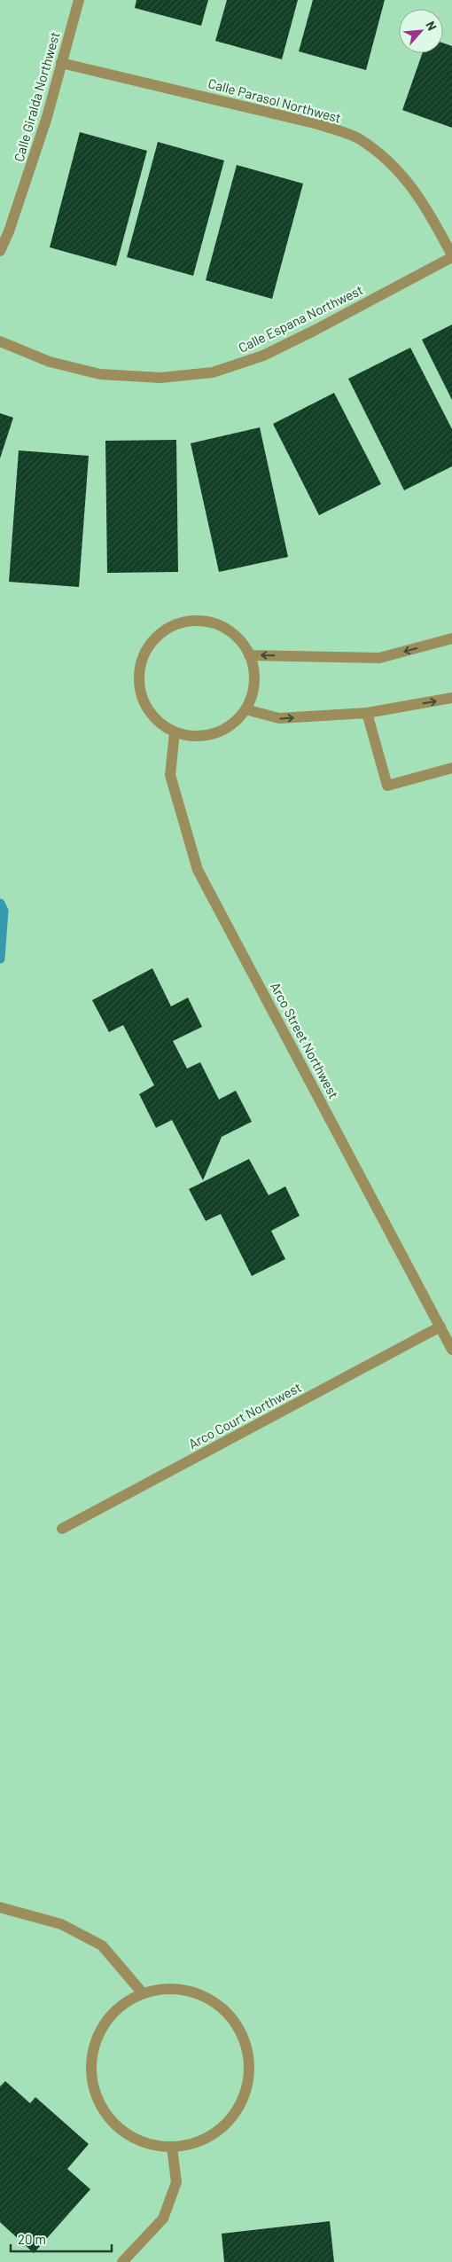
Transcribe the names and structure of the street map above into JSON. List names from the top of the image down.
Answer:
{
  "streets": {
    "street": [
      "Calle Giralda Northwest",
      "Calle Parasol Northwest",
      "Calle Espana Northwest",
      "Arco Street Northwest",
      "Arco Court Northwest"
    ]
  },
  "crossings": [
    ["Calle Giralda Northwest", "Calle Parasol Northwest"],
    ["Calle Parasol Northwest", "Calle Espana Northwest"],
    ["Arco Street Northwest", "Arco Court Northwest"]
  ],
  "scale_bar": "20 m",
  "north": "top right"
}
